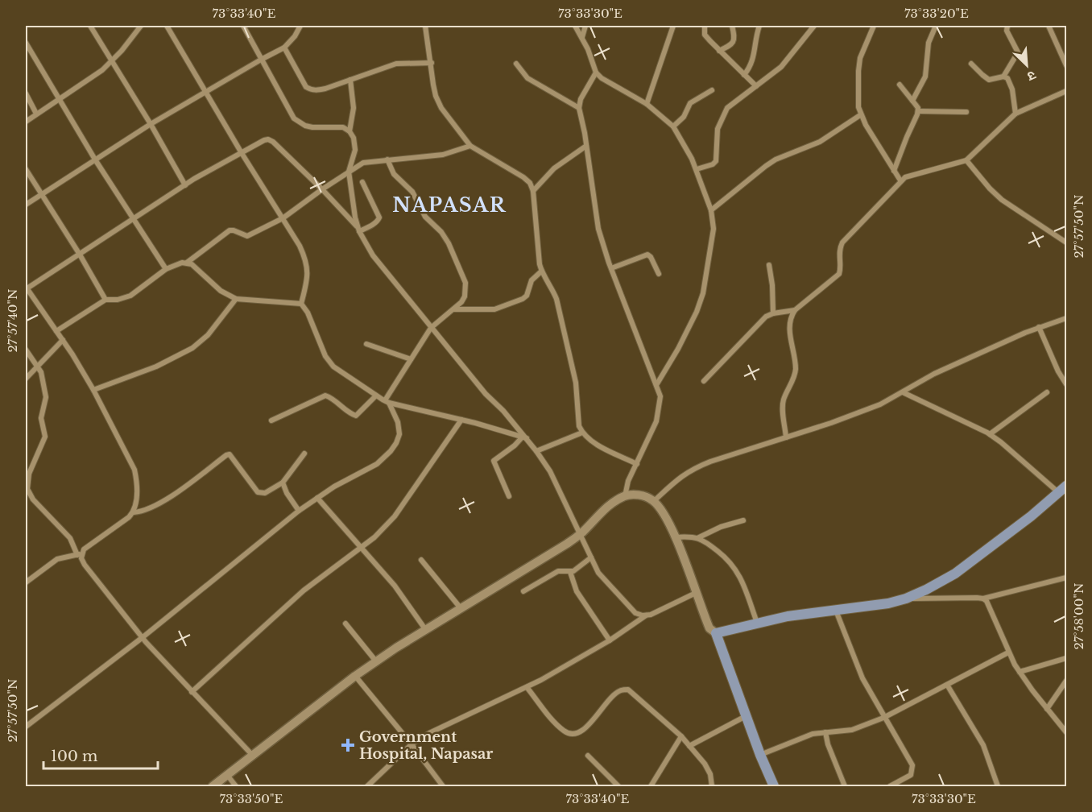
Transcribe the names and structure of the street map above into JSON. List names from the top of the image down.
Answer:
{
  "districts": ["NAPASAR"],
  "places": {
    "health": ["Government Hospital, Napasar"]
  },
  "scale_bar": "100 m",
  "north": "bottom right",
  "coordinates": [
    "73°33'40\"E",
    "73°33'30\"E",
    "73°33'20\"E",
    "27°57'50\"N",
    "27°57'40\"N",
    "27°58'00\"N",
    "73°33'50\"E"
  ]
}
